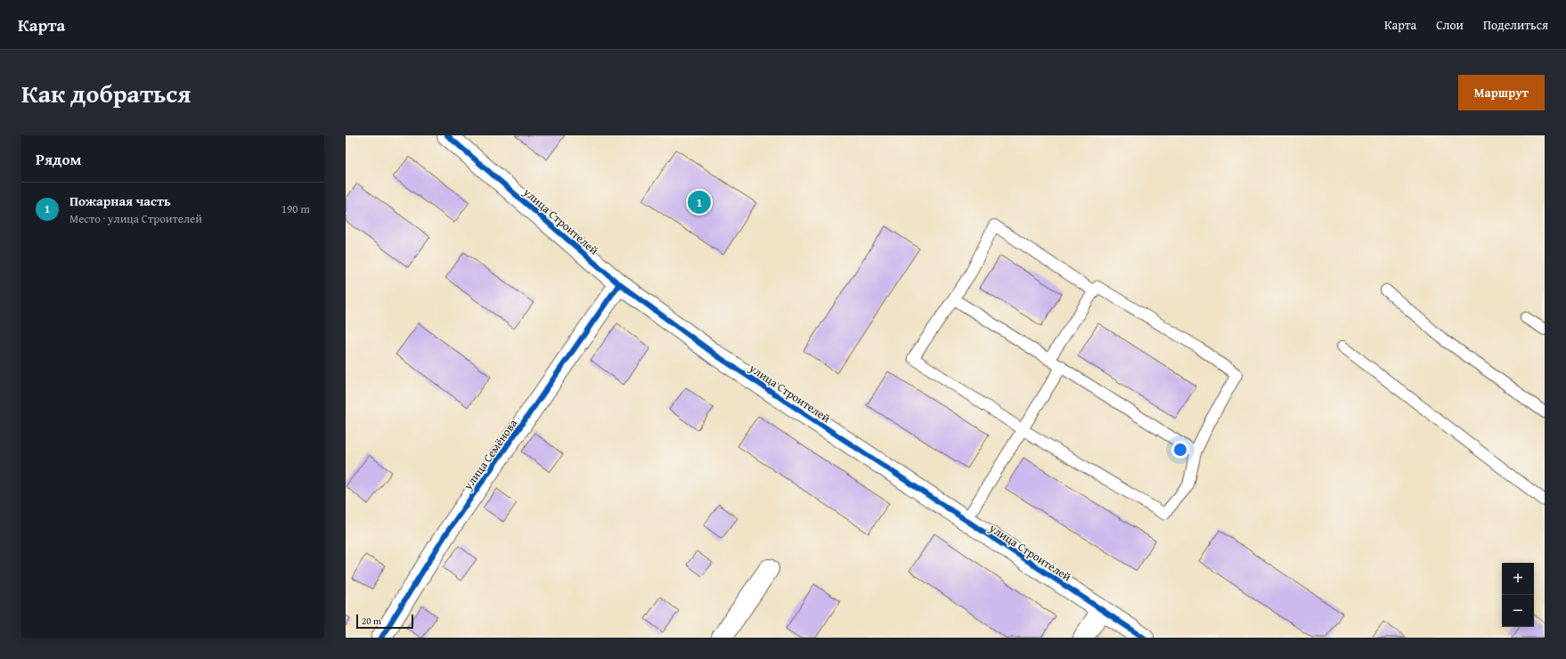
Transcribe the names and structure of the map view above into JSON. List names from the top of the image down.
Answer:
{
  "streets": {
    "street": ["улица Строителей", "улица Семёнова"]
  },
  "crossings": [
    ["улица Строителей", "улица Семёнова"]
  ],
  "scale_bar": "20 m",
  "page": {
    "header": "Карта",
    "nav": ["Карта", "Слои", "Поделиться"],
    "title": "Как добраться",
    "buttons": "Маршрут",
    "heading": "Рядом",
    "list": [
      {
        "mark": "1",
        "name": "Пожарная часть",
        "note": "Место · улица Строителей",
        "value": "190 m"
      }
    ],
    "pins": "1",
    "map_buttons": ["+", "−"],
    "scale": "20 m"
  }
}
